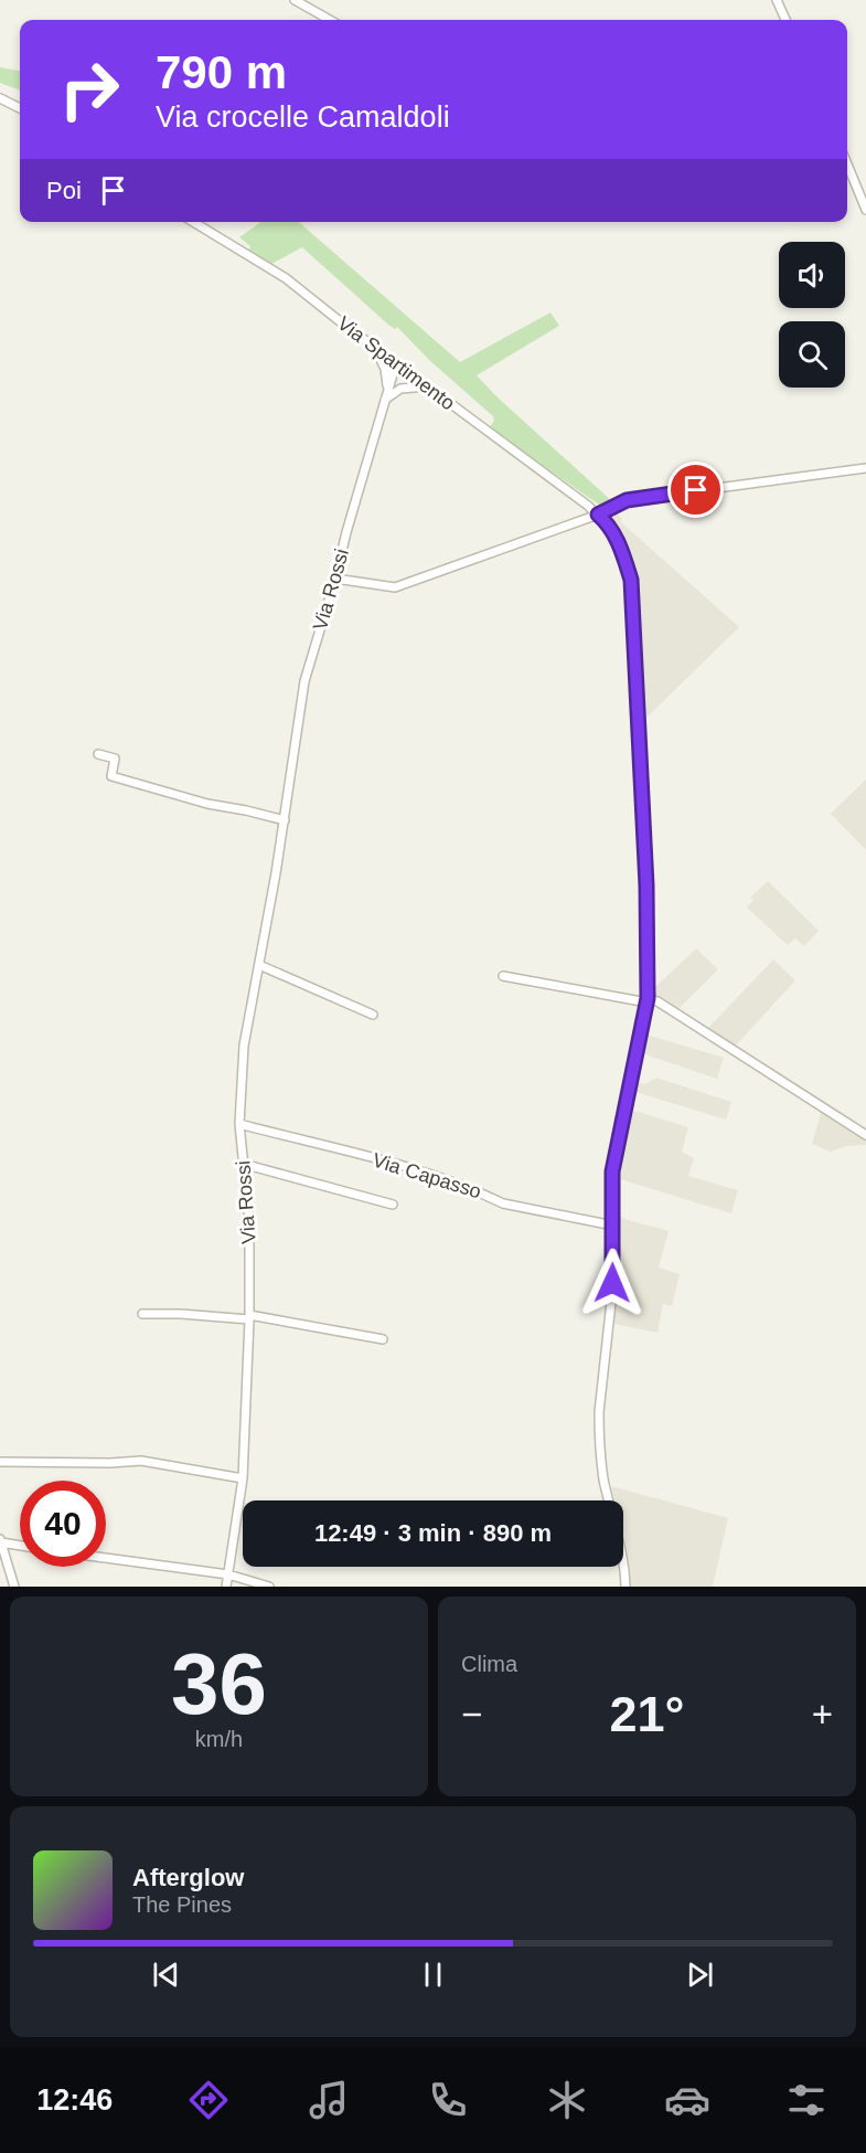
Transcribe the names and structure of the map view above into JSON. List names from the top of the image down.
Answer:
{
  "streets": {
    "street": ["Via Spartimento", "Via Rossi", "Via Capasso"]
  },
  "crossings": [
    ["Via Spartimento", "Via Rossi"],
    ["Via Spartimento", "Via Capasso"],
    ["Via Rossi", "Via Capasso"]
  ],
  "page": {
    "turn": ["790 m", "Via crocelle Camaldoli"],
    "then": "Poi",
    "limit": "40",
    "trip": "12:49 · 3 min · 890 m",
    "tile": [
      ["36", "km/h"],
      "Clima"
    ],
    "heat": ["−", "21°", "+"],
    "song": ["Afterglow", "The Pines"],
    "tabs": "12:46"
  }
}
